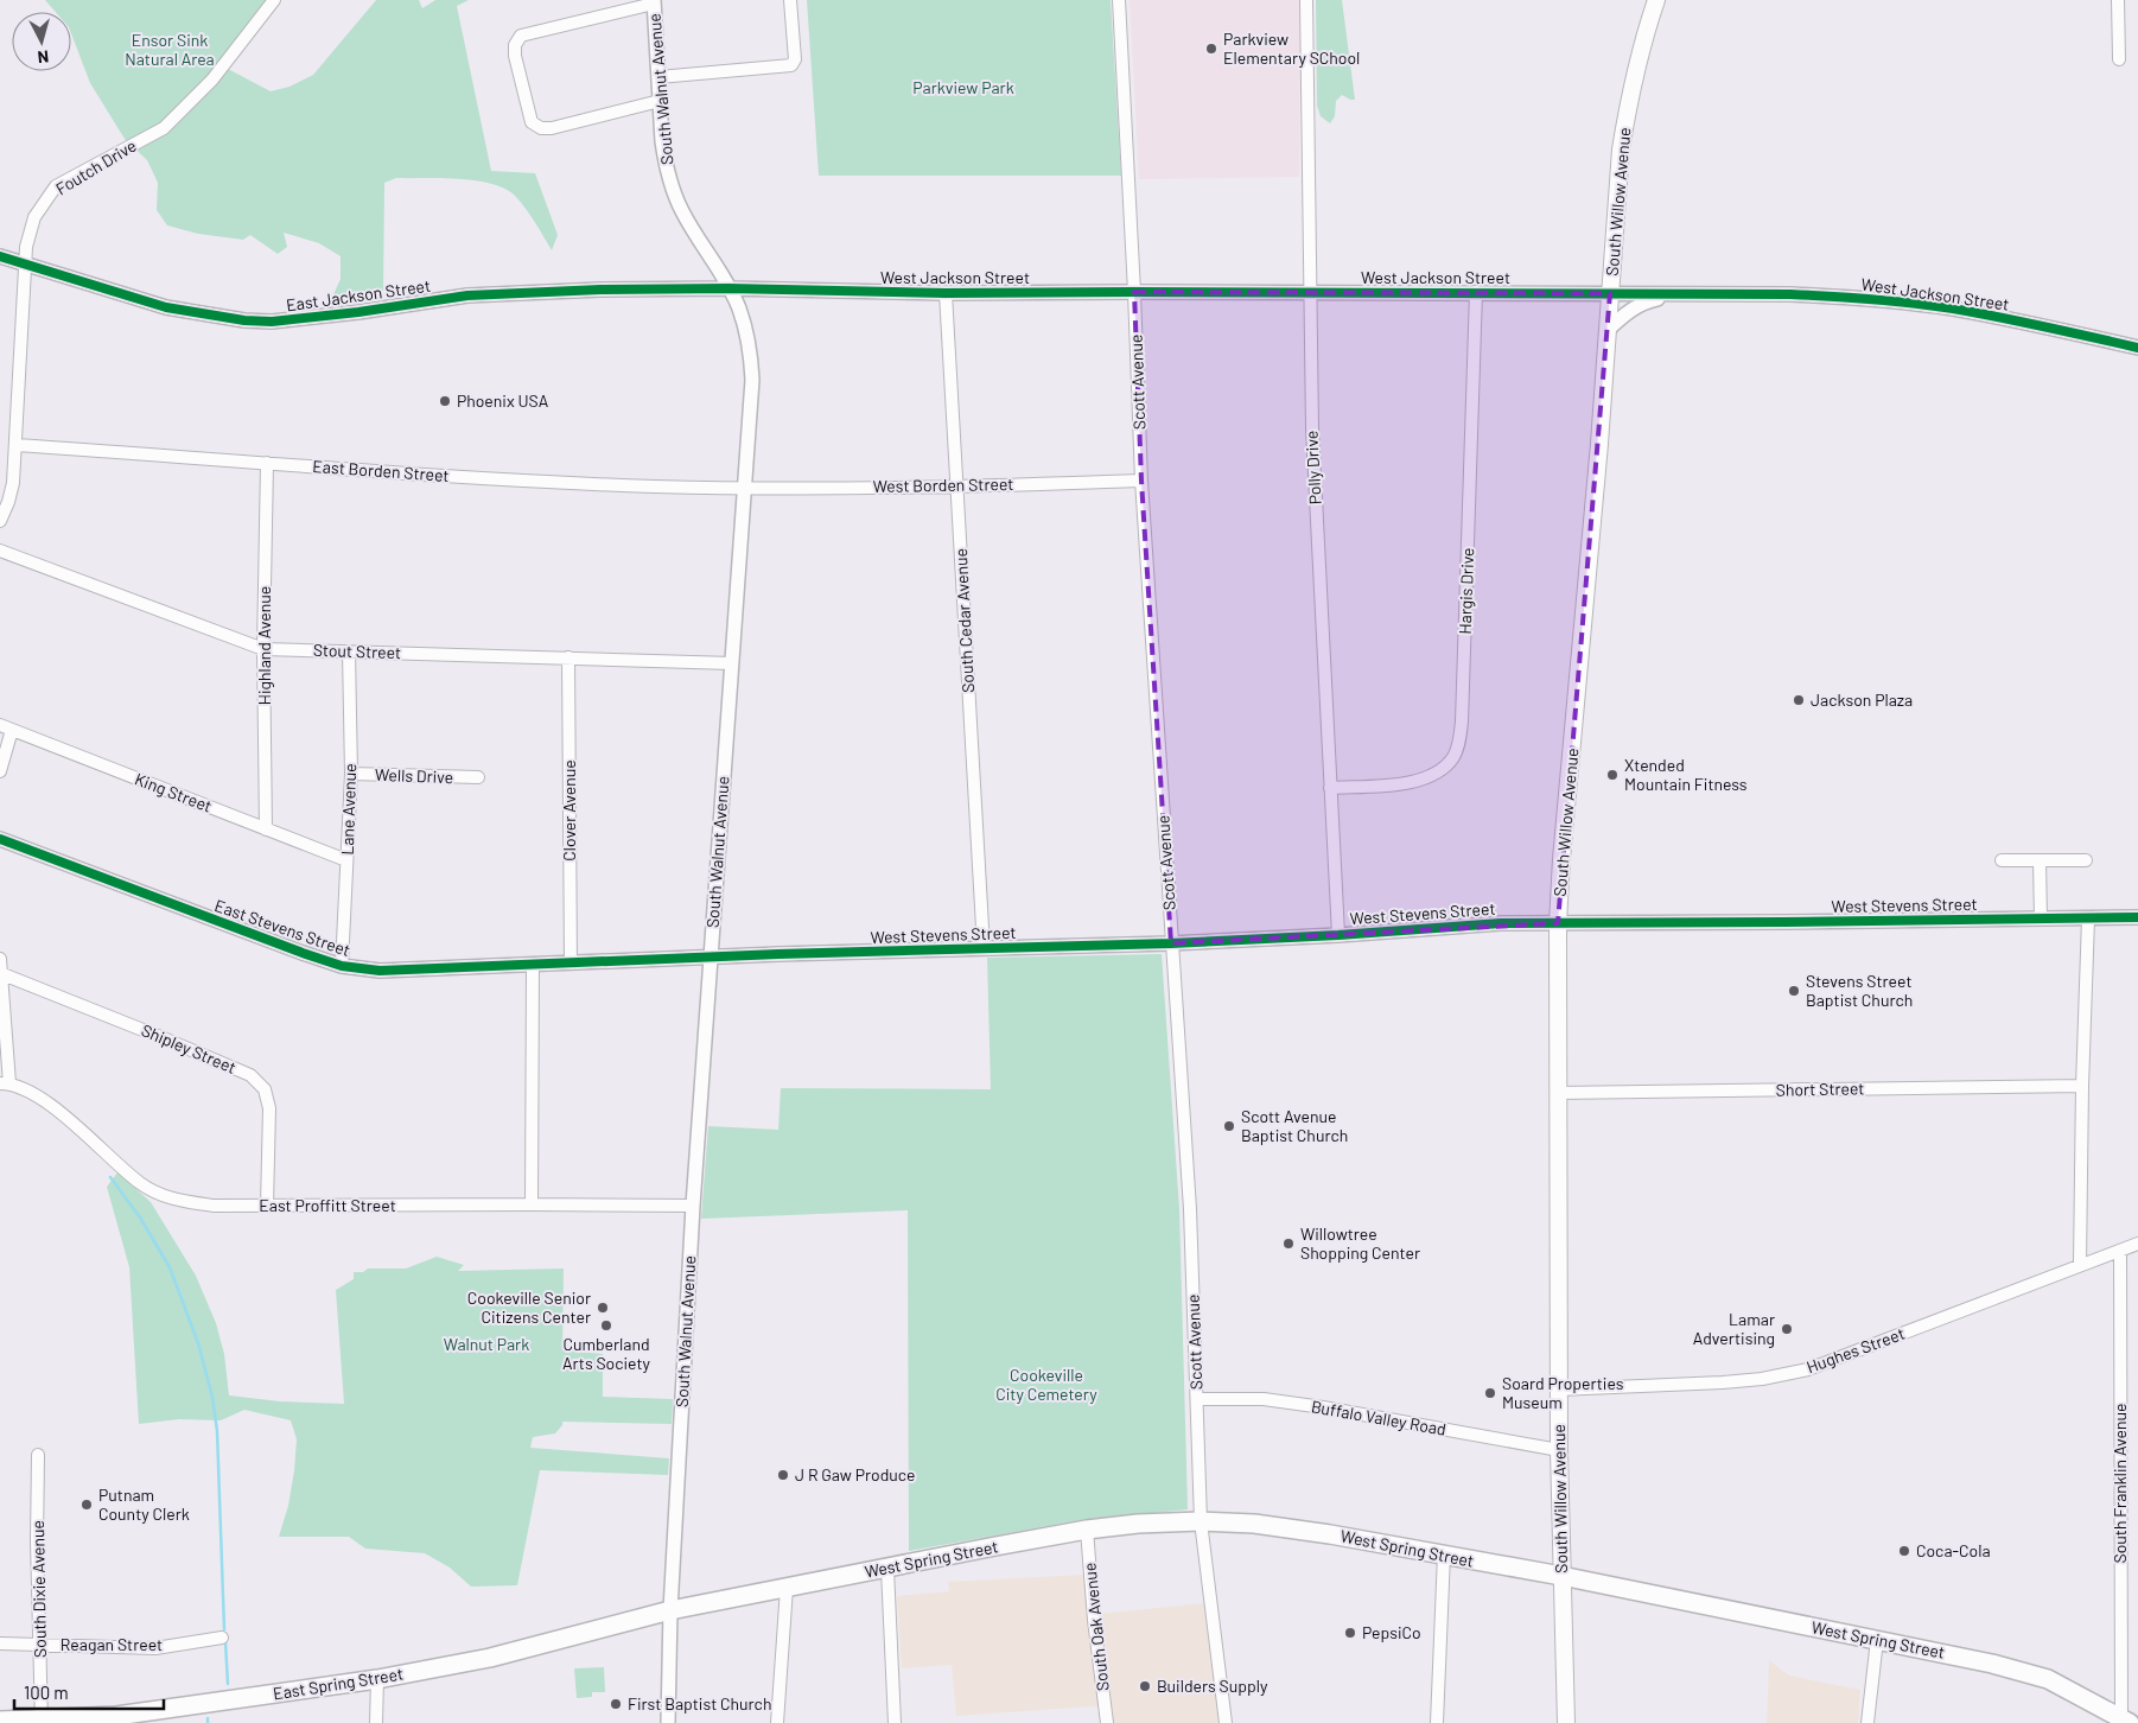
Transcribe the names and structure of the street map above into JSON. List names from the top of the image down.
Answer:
{
  "streets": {
    "main road": ["South Willow Avenue", "West Spring Street", "East Spring Street"],
    "street": [
      "South Walnut Avenue",
      "Foutch Drive",
      "West Jackson Street",
      "East Jackson Street",
      "Scott Avenue",
      "Polly Drive",
      "East Borden Street",
      "West Borden Street",
      "Hargis Drive",
      "South Cedar Avenue",
      "Highland Avenue",
      "Stout Street",
      "Wells Drive",
      "King Street",
      "Lane Avenue",
      "Clover Avenue",
      "West Stevens Street",
      "East Stevens Street",
      "Shipley Street",
      "Short Street",
      "East Proffitt Street",
      "Hughes Street",
      "Buffalo Valley Road",
      "South Franklin Avenue",
      "South Dixie Avenue",
      "South Oak Avenue",
      "Reagan Street"
    ]
  },
  "crossings": [
    ["South Walnut Avenue", "West Jackson Street"],
    ["South Walnut Avenue", "East Jackson Street"],
    ["South Walnut Avenue", "East Borden Street"],
    ["South Walnut Avenue", "West Borden Street"],
    ["South Walnut Avenue", "Stout Street"],
    ["South Walnut Avenue", "West Stevens Street"],
    ["South Walnut Avenue", "East Stevens Street"],
    ["South Walnut Avenue", "East Proffitt Street"],
    ["South Walnut Avenue", "West Spring Street"],
    ["South Walnut Avenue", "East Spring Street"],
    ["Foutch Drive", "East Jackson Street"],
    ["Foutch Drive", "East Borden Street"],
    ["South Willow Avenue", "West Jackson Street"],
    ["South Willow Avenue", "West Stevens Street"],
    ["South Willow Avenue", "Short Street"],
    ["South Willow Avenue", "Hughes Street"],
    ["South Willow Avenue", "Buffalo Valley Road"],
    ["South Willow Avenue", "West Spring Street"],
    ["West Jackson Street", "East Jackson Street"],
    ["West Jackson Street", "Scott Avenue"],
    ["West Jackson Street", "Polly Drive"],
    ["West Jackson Street", "Hargis Drive"],
    ["West Jackson Street", "South Cedar Avenue"],
    ["Scott Avenue", "West Borden Street"],
    ["Scott Avenue", "West Stevens Street"],
    ["Scott Avenue", "Buffalo Valley Road"],
    ["Scott Avenue", "West Spring Street"],
    ["Polly Drive", "Hargis Drive"],
    ["Polly Drive", "West Stevens Street"],
    ["East Borden Street", "West Borden Street"],
    ["East Borden Street", "Highland Avenue"],
    ["West Borden Street", "South Cedar Avenue"],
    ["South Cedar Avenue", "West Stevens Street"],
    ["Highland Avenue", "Stout Street"],
    ["Highland Avenue", "King Street"],
    ["Stout Street", "Lane Avenue"],
    ["Stout Street", "Clover Avenue"],
    ["Wells Drive", "Lane Avenue"],
    ["King Street", "Lane Avenue"],
    ["Lane Avenue", "East Stevens Street"],
    ["Clover Avenue", "East Stevens Street"],
    ["West Stevens Street", "East Stevens Street"],
    ["Shipley Street", "East Proffitt Street"],
    ["Hughes Street", "South Franklin Avenue"],
    ["South Franklin Avenue", "West Spring Street"],
    ["West Spring Street", "South Oak Avenue"],
    ["West Spring Street", "East Spring Street"],
    ["South Dixie Avenue", "Reagan Street"],
    ["South Dixie Avenue", "East Spring Street"]
  ],
  "parks": [
    "Ensor Sink Natural Area",
    "Parkview Park",
    "Walnut Park",
    "Cookeville City Cemetery"
  ],
  "places": [
    "Parkview Elementary SChool",
    "Phoenix USA",
    "Jackson Plaza",
    "Xtended Mountain Fitness",
    "Stevens Street Baptist Church",
    "Scott Avenue Baptist Church",
    "Willowtree Shopping Center",
    "Cookeville Senior Citizens Center",
    "Cumberland Arts Society",
    "Lamar Advertising",
    "Soard Properties Museum",
    "J R Gaw Produce",
    "Putnam County Clerk",
    "Coca-Cola",
    "PepsiCo",
    "Builders Supply",
    "First Baptist Church"
  ],
  "scale_bar": "100 m",
  "north": "bottom"
}
